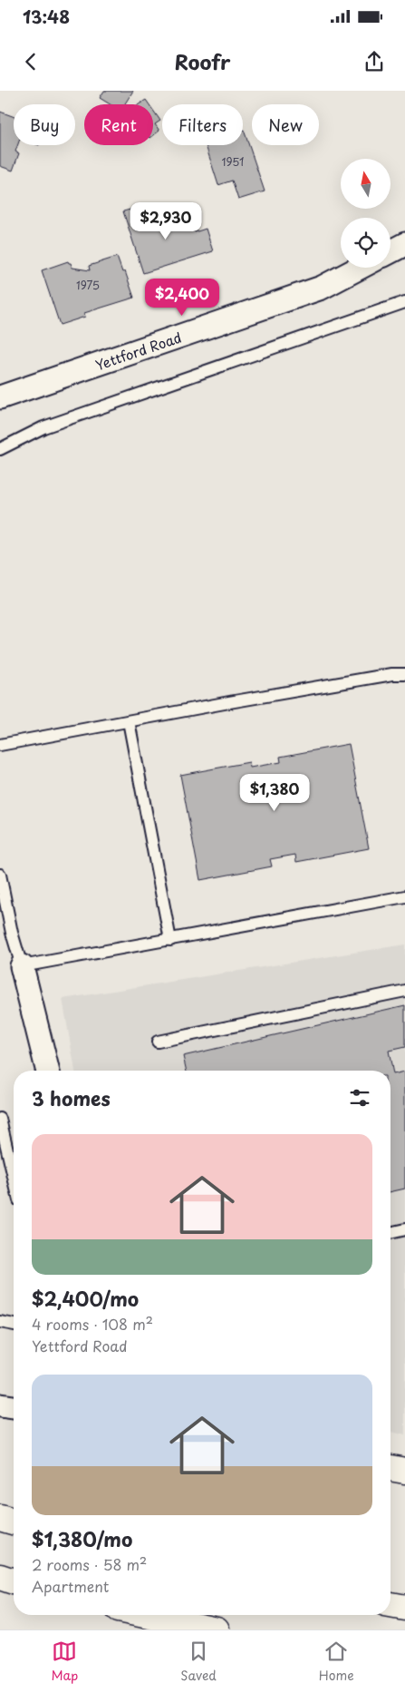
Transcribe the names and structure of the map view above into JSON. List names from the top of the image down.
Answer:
{
  "streets": {
    "street": ["Yettford Road"]
  },
  "house_numbers": ["1951", "1975"],
  "north": "top",
  "page": {
    "status": "13:48",
    "header": "Roofr",
    "chip": [
      "Buy",
      "Rent",
      "Filters",
      "New"
    ],
    "price": ["$2,930", "$2,400", "$1,380"],
    "heading": "3 homes",
    "list": [
      {
        "name": "$2,400/mo",
        "note": "4 rooms · 108 m² · Yettford Road"
      },
      {
        "name": "$1,380/mo",
        "note": "2 rooms · 58 m² · Apartment"
      }
    ],
    "tabs": ["Map", "Saved", "Home"]
  }
}
